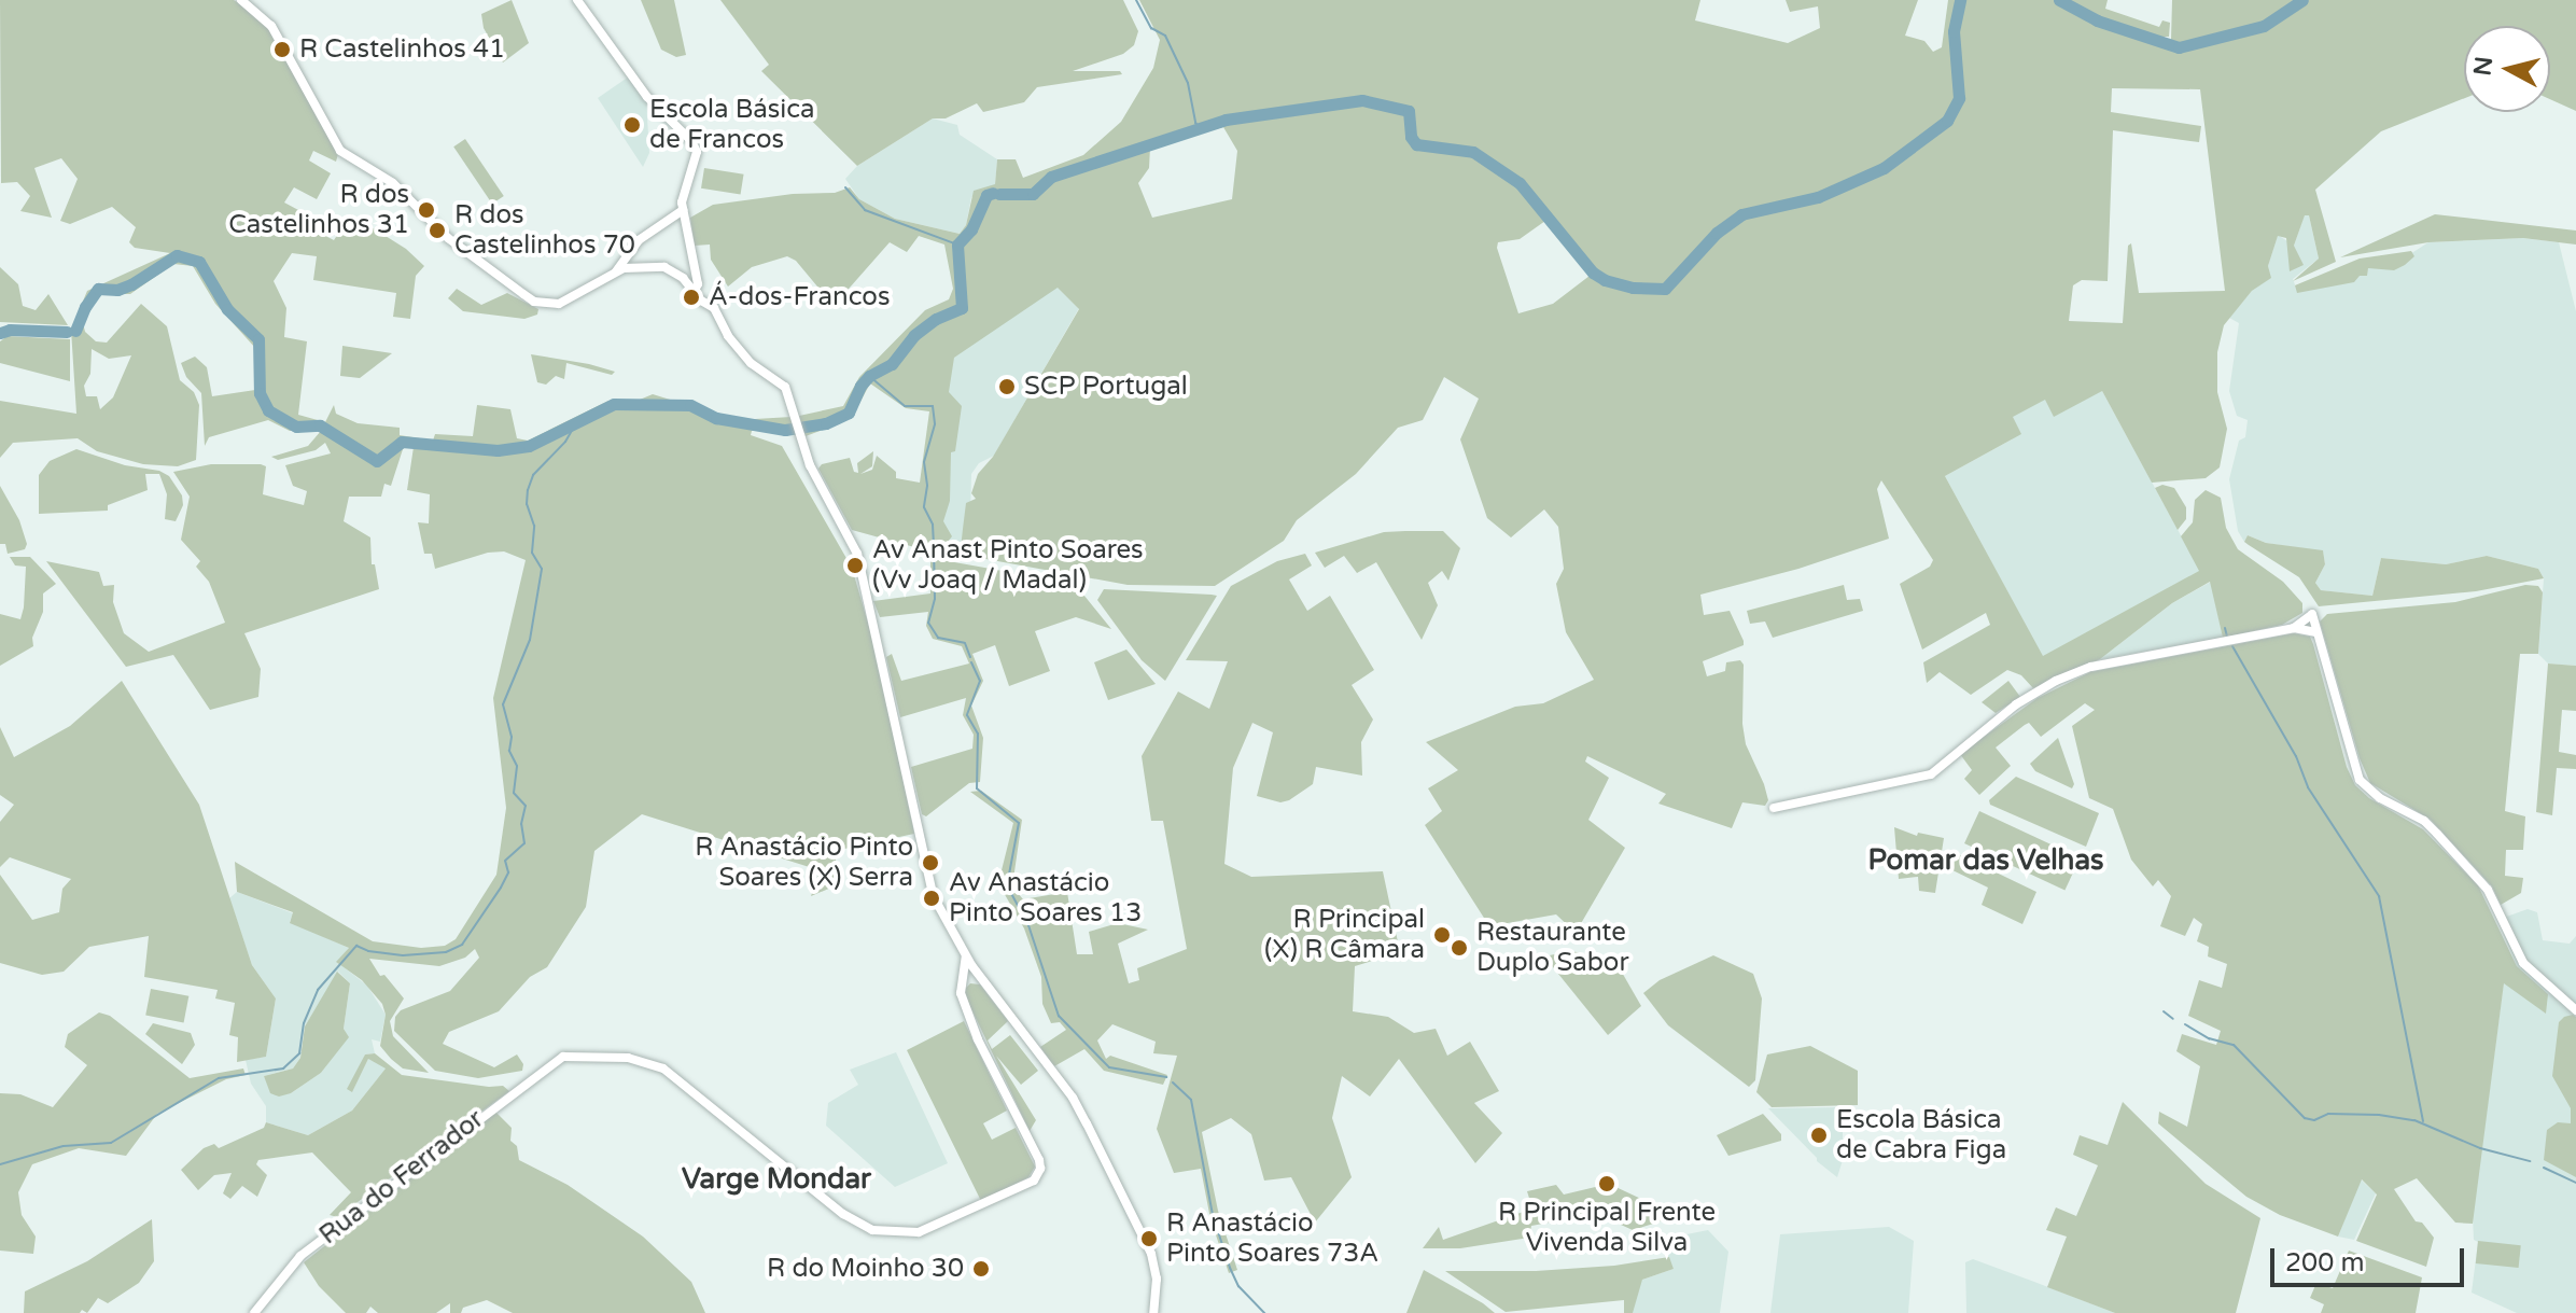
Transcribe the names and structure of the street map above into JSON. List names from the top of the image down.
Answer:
{
  "streets": {
    "street": ["Rua do Ferrador"]
  },
  "districts": ["Pomar das Velhas", "Varge Mondar"],
  "places": [
    "R Castelinhos 41",
    "Escola Básica de Francos",
    "R dos Castelinhos 31",
    "R dos Castelinhos 70",
    "Á-dos-Francos",
    "SCP Portugal",
    "Av Anast Pinto Soares (Vv Joaq / Madal)",
    "R Anastácio Pinto Soares (X) Serra",
    "Av Anastácio Pinto Soares 13",
    "R Principal (X) R Câmara",
    "Restaurante Duplo Sabor",
    "Escola Básica de Cabra Figa",
    "R Principal Frente Vivenda Silva",
    "R Anastácio Pinto Soares 73A",
    "R do Moinho 30"
  ],
  "scale_bar": "200 m",
  "north": "left"
}
